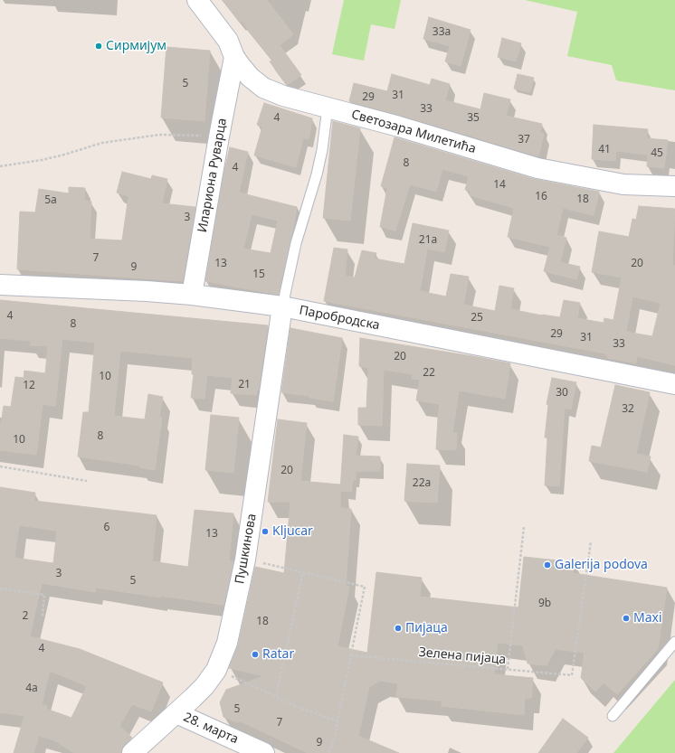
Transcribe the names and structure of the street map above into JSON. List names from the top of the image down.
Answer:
{
  "streets": {
    "street": [
      "Светозара Милетића",
      "Илариона Руварца",
      "Паробродска",
      "Пушкинова",
      "28. марта"
    ],
    "path": ["Зелена пијаца"]
  },
  "crossings": [
    ["Светозара Милетића", "Илариона Руварца"],
    ["Илариона Руварца", "Паробродска"],
    ["Паробродска", "Пушкинова"],
    ["Пушкинова", "28. марта"]
  ],
  "places": [
    "Сирмијум",
    "Kljucar",
    "Galerija podova",
    "Maxi",
    "Пијаца",
    "Ratar"
  ],
  "house_numbers": [
    "33a",
    "5",
    "31",
    "29",
    "33",
    "4",
    "35",
    "37",
    "41",
    "45",
    "8",
    "4",
    "14",
    "16",
    "18",
    "5a",
    "3",
    "21a",
    "7",
    "13",
    "20",
    "9",
    "15",
    "4",
    "25",
    "8",
    "29",
    "31",
    "33",
    "20",
    "22",
    "10",
    "21",
    "12",
    "30",
    "32",
    "8",
    "10",
    "20",
    "22a",
    "6",
    "13",
    "3",
    "5",
    "9b",
    "2",
    "18",
    "4",
    "4a",
    "5",
    "7",
    "9"
  ]
}
